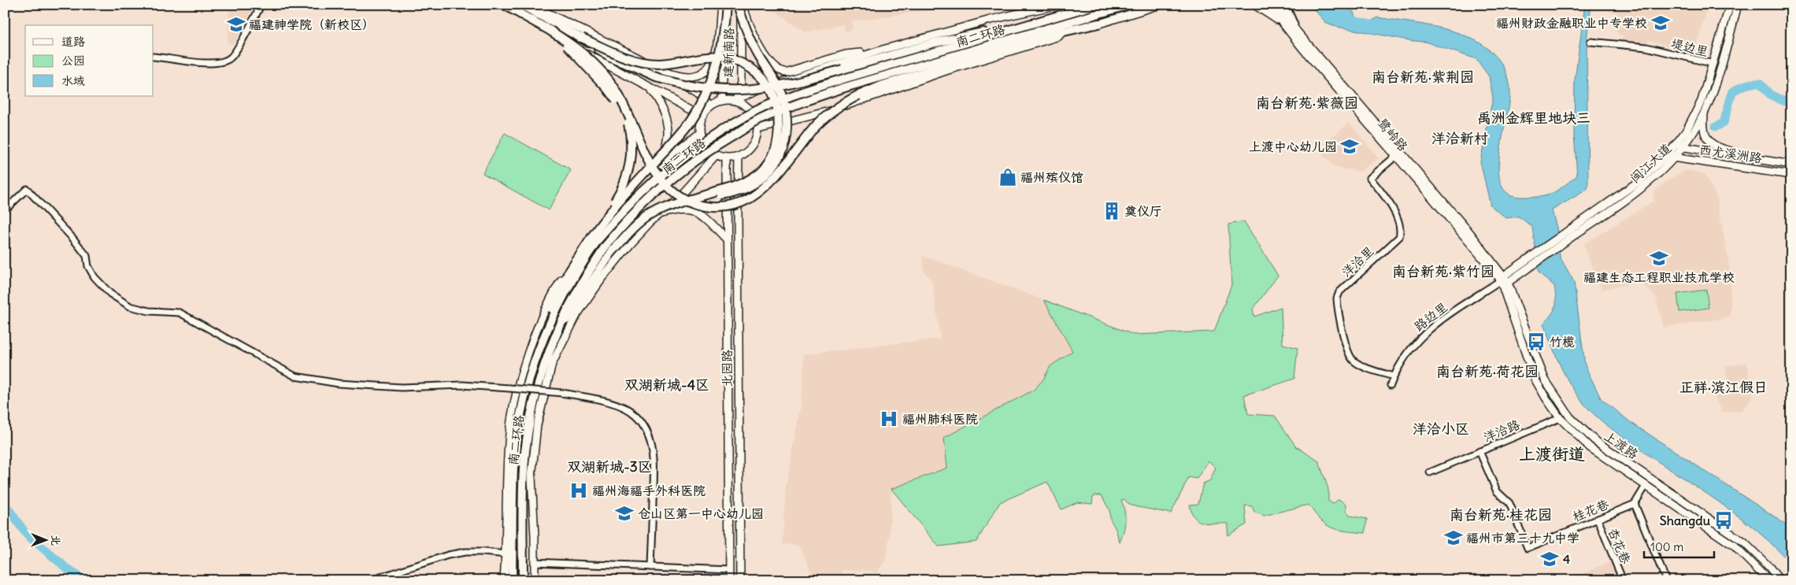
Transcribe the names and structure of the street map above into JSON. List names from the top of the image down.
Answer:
{
  "streets": {
    "highway": ["南二环路"],
    "main road": [
      "建新南路",
      "鹭岭路",
      "西尤溪洲路",
      "闽江大道",
      "北园路",
      "上渡路"
    ],
    "street": [
      "堤边里",
      "洋洽里",
      "路边里",
      "洋洽路",
      "桂花巷",
      "杏花巷"
    ]
  },
  "crossings": [
    ["堤边里", "闽江大道"],
    ["建新南路", "北园路"],
    ["鹭岭路", "闽江大道"],
    ["鹭岭路", "洋洽里"],
    ["鹭岭路", "路边里"],
    ["鹭岭路", "上渡路"],
    ["西尤溪洲路", "闽江大道"],
    ["闽江大道", "路边里"],
    ["闽江大道", "上渡路"],
    ["洋洽里", "路边里"],
    ["路边里", "上渡路"],
    ["洋洽路", "上渡路"],
    ["洋洽路", "桂花巷"],
    ["桂花巷", "杏花巷"]
  ],
  "districts": [
    "南台新苑·紫荆园",
    "南台新苑·紫薇园",
    "禹洲金辉里地块三",
    "洋洽新村",
    "南台新苑·紫竹园",
    "南台新苑·荷花园",
    "双湖新城-4区",
    "正祥·滨江假日",
    "洋洽小区",
    "上渡街道",
    "双湖新城-3区",
    "南台新苑·桂花园"
  ],
  "places": {
    "school or university": [
      "福州财政金融职业中专学校",
      "福建神学院（新校区）",
      "上渡中心幼儿园",
      "福建生态工程职业技术学校",
      "仓山区第一中心幼儿园",
      "福州市第三十九中学",
      "4"
    ],
    "shop": ["福州殡仪馆"],
    "building": ["奠仪厅"],
    "bus stop": ["竹榄", "Shangdu"],
    "hospital": ["福州肺科医院", "福州海福手外科医院"]
  },
  "legend": ["道路", "公园", "水域"],
  "scale_bar": "100 m",
  "north": "right"
}
